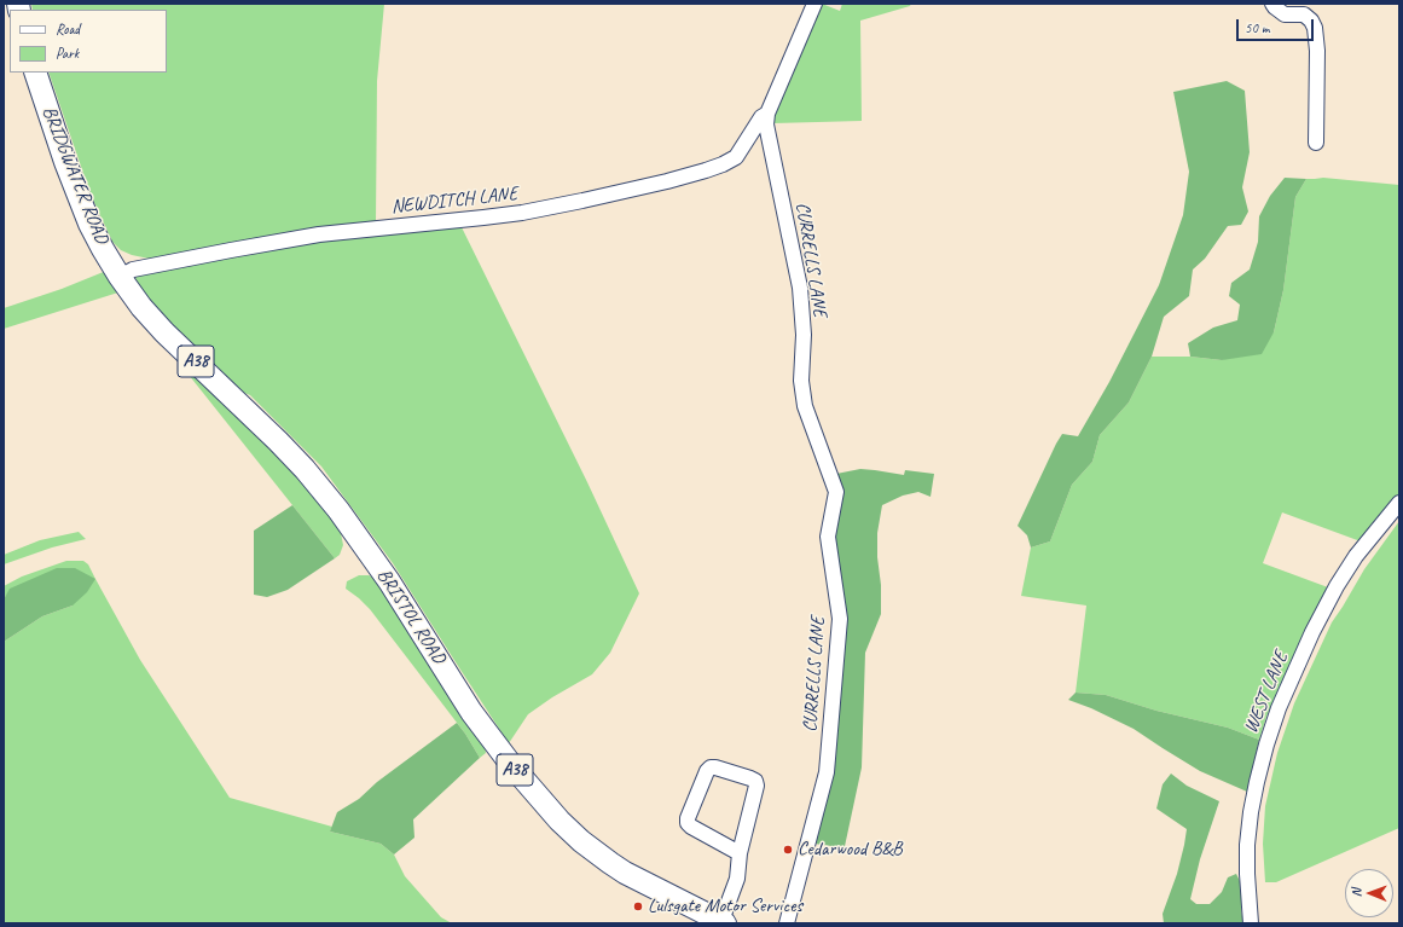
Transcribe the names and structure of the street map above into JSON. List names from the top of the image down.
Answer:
{
  "streets": {
    "highway": ["BRIDGWATER ROAD", "A38", "BRISTOL ROAD"],
    "street": ["NEWDITCH LANE", "CURRELLS LANE", "WEST LANE"]
  },
  "crossings": [
    ["BRIDGWATER ROAD", "NEWDITCH LANE"],
    ["BRIDGWATER ROAD", "BRISTOL ROAD"],
    ["NEWDITCH LANE", "CURRELLS LANE"],
    ["NEWDITCH LANE", "BRISTOL ROAD"]
  ],
  "places": ["Cedarwood B&B", "Lulsgate Motor Services"],
  "legend": ["Road", "Park"],
  "scale_bar": "50 m",
  "north": "left"
}
